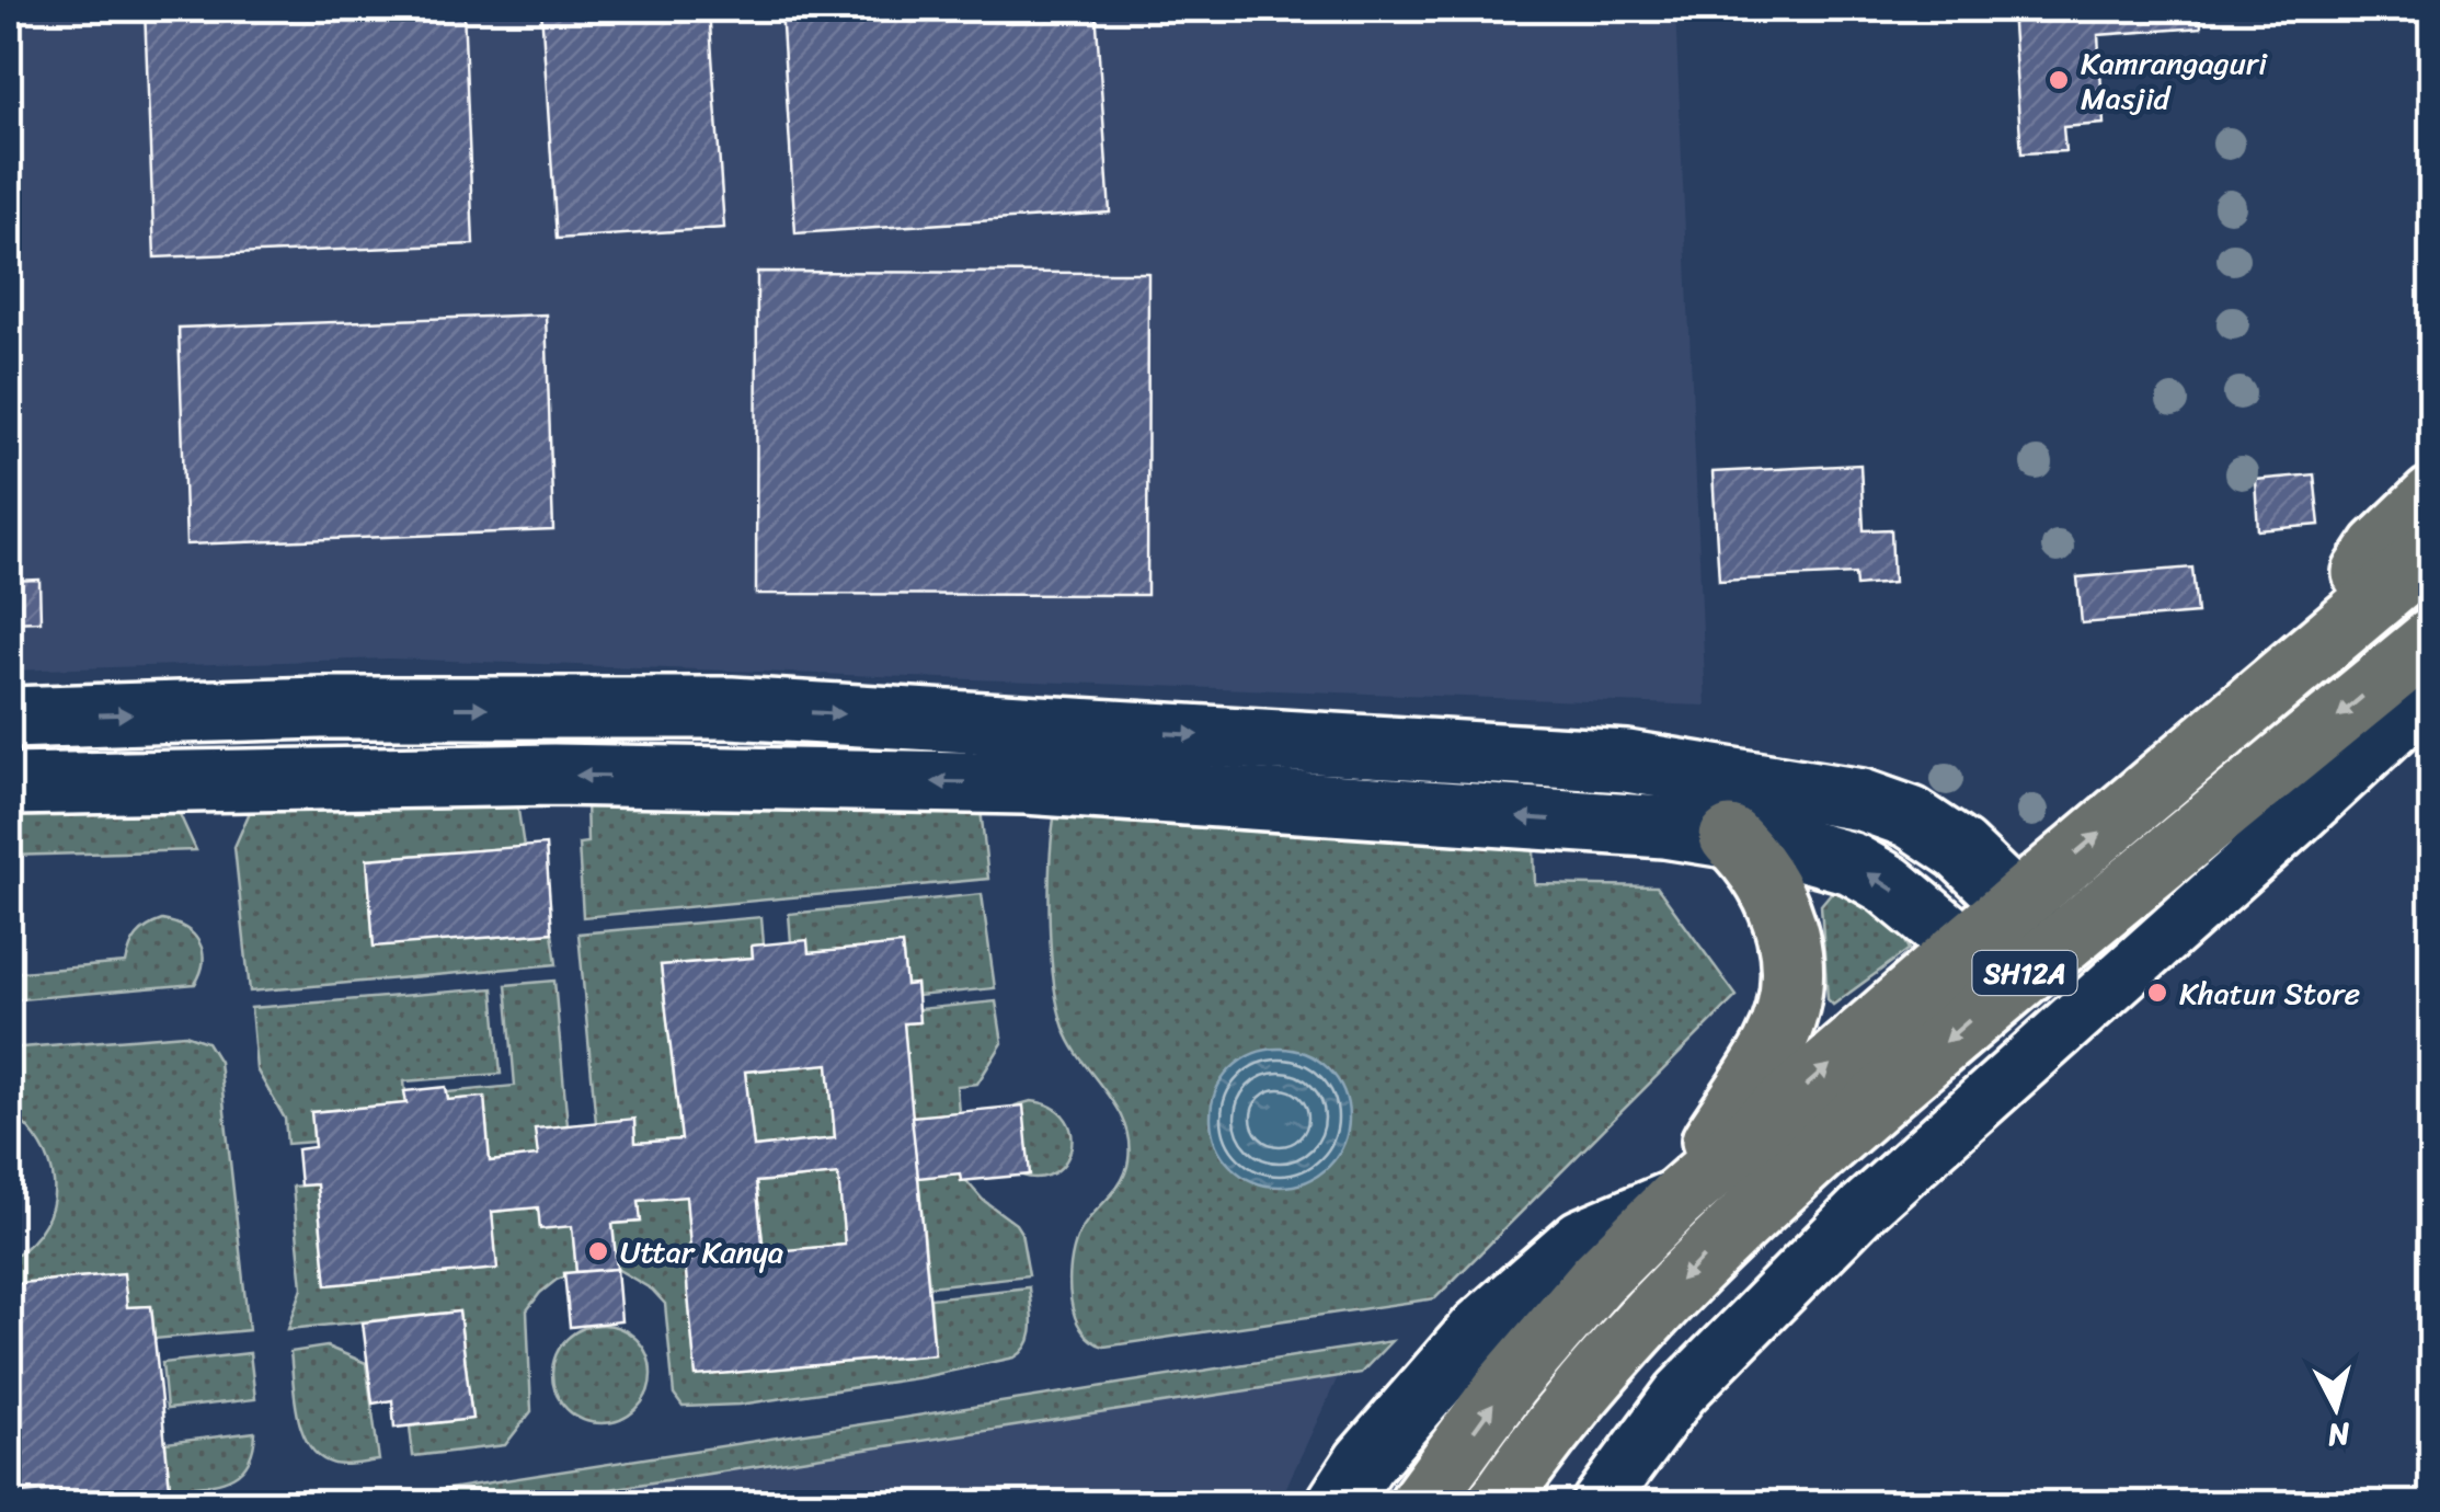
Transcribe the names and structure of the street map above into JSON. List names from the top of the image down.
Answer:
{
  "streets": {
    "main road": ["SH12A"]
  },
  "places": ["Kamrangaguri Masjid", "Khatun Store", "Uttar Kanya"],
  "north": "bottom"
}
